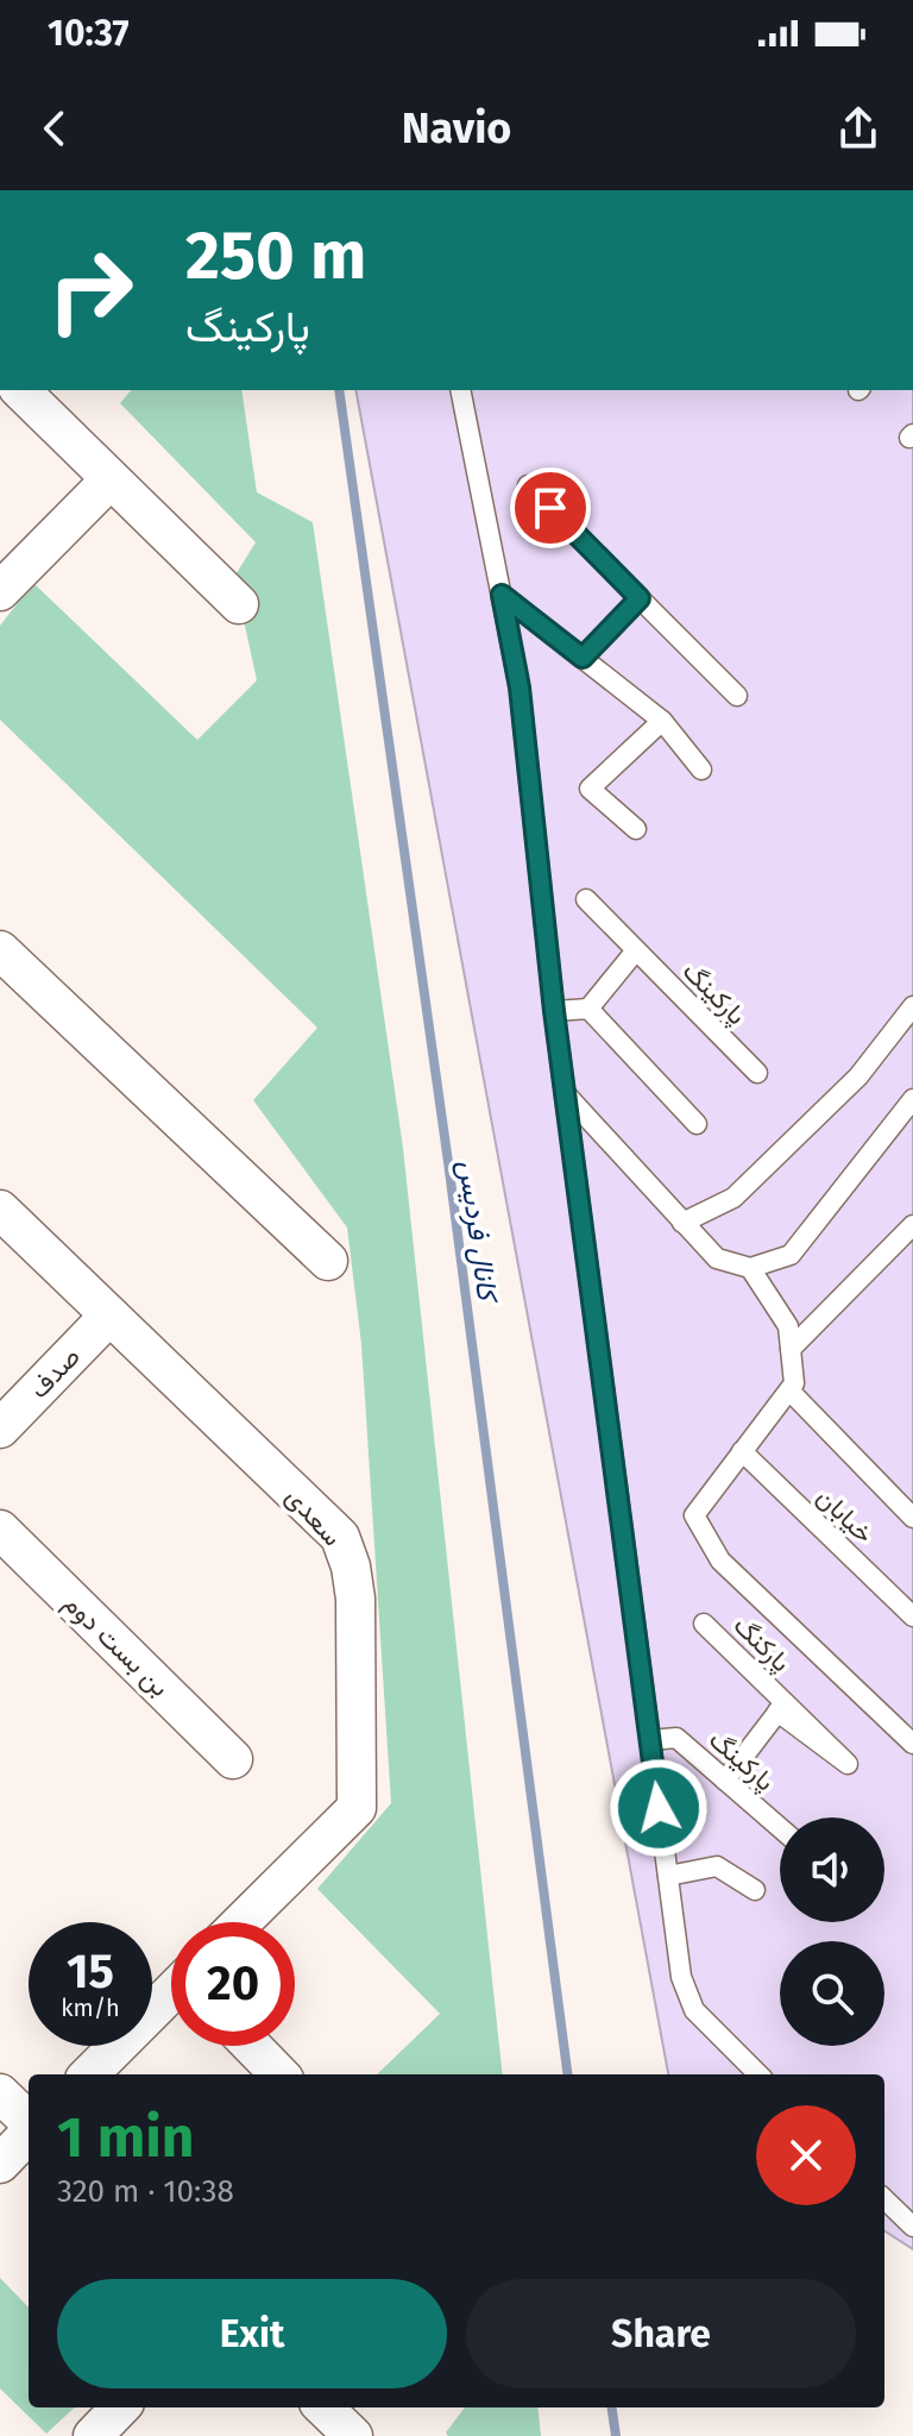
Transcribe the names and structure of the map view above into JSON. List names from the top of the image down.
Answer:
{
  "streets": {
    "street": ["صدف", "سعدی", "بن بست دوم"],
    "lane": ["پارکینگ", "خیابان", "پارکنگ"]
  },
  "crossings": [
    ["پارکینگ", "پارکنگ"],
    ["صدف", "سعدی"]
  ],
  "water": ["کانال فردیس"],
  "page": {
    "status": "10:37",
    "header": "Navio",
    "turn": ["250 m", "پارکینگ"],
    "speed": "15 km/h",
    "limit": "20",
    "heading": ["1 min", "320 m · 10:38"],
    "buttons": ["Exit", "Share"]
  }
}
